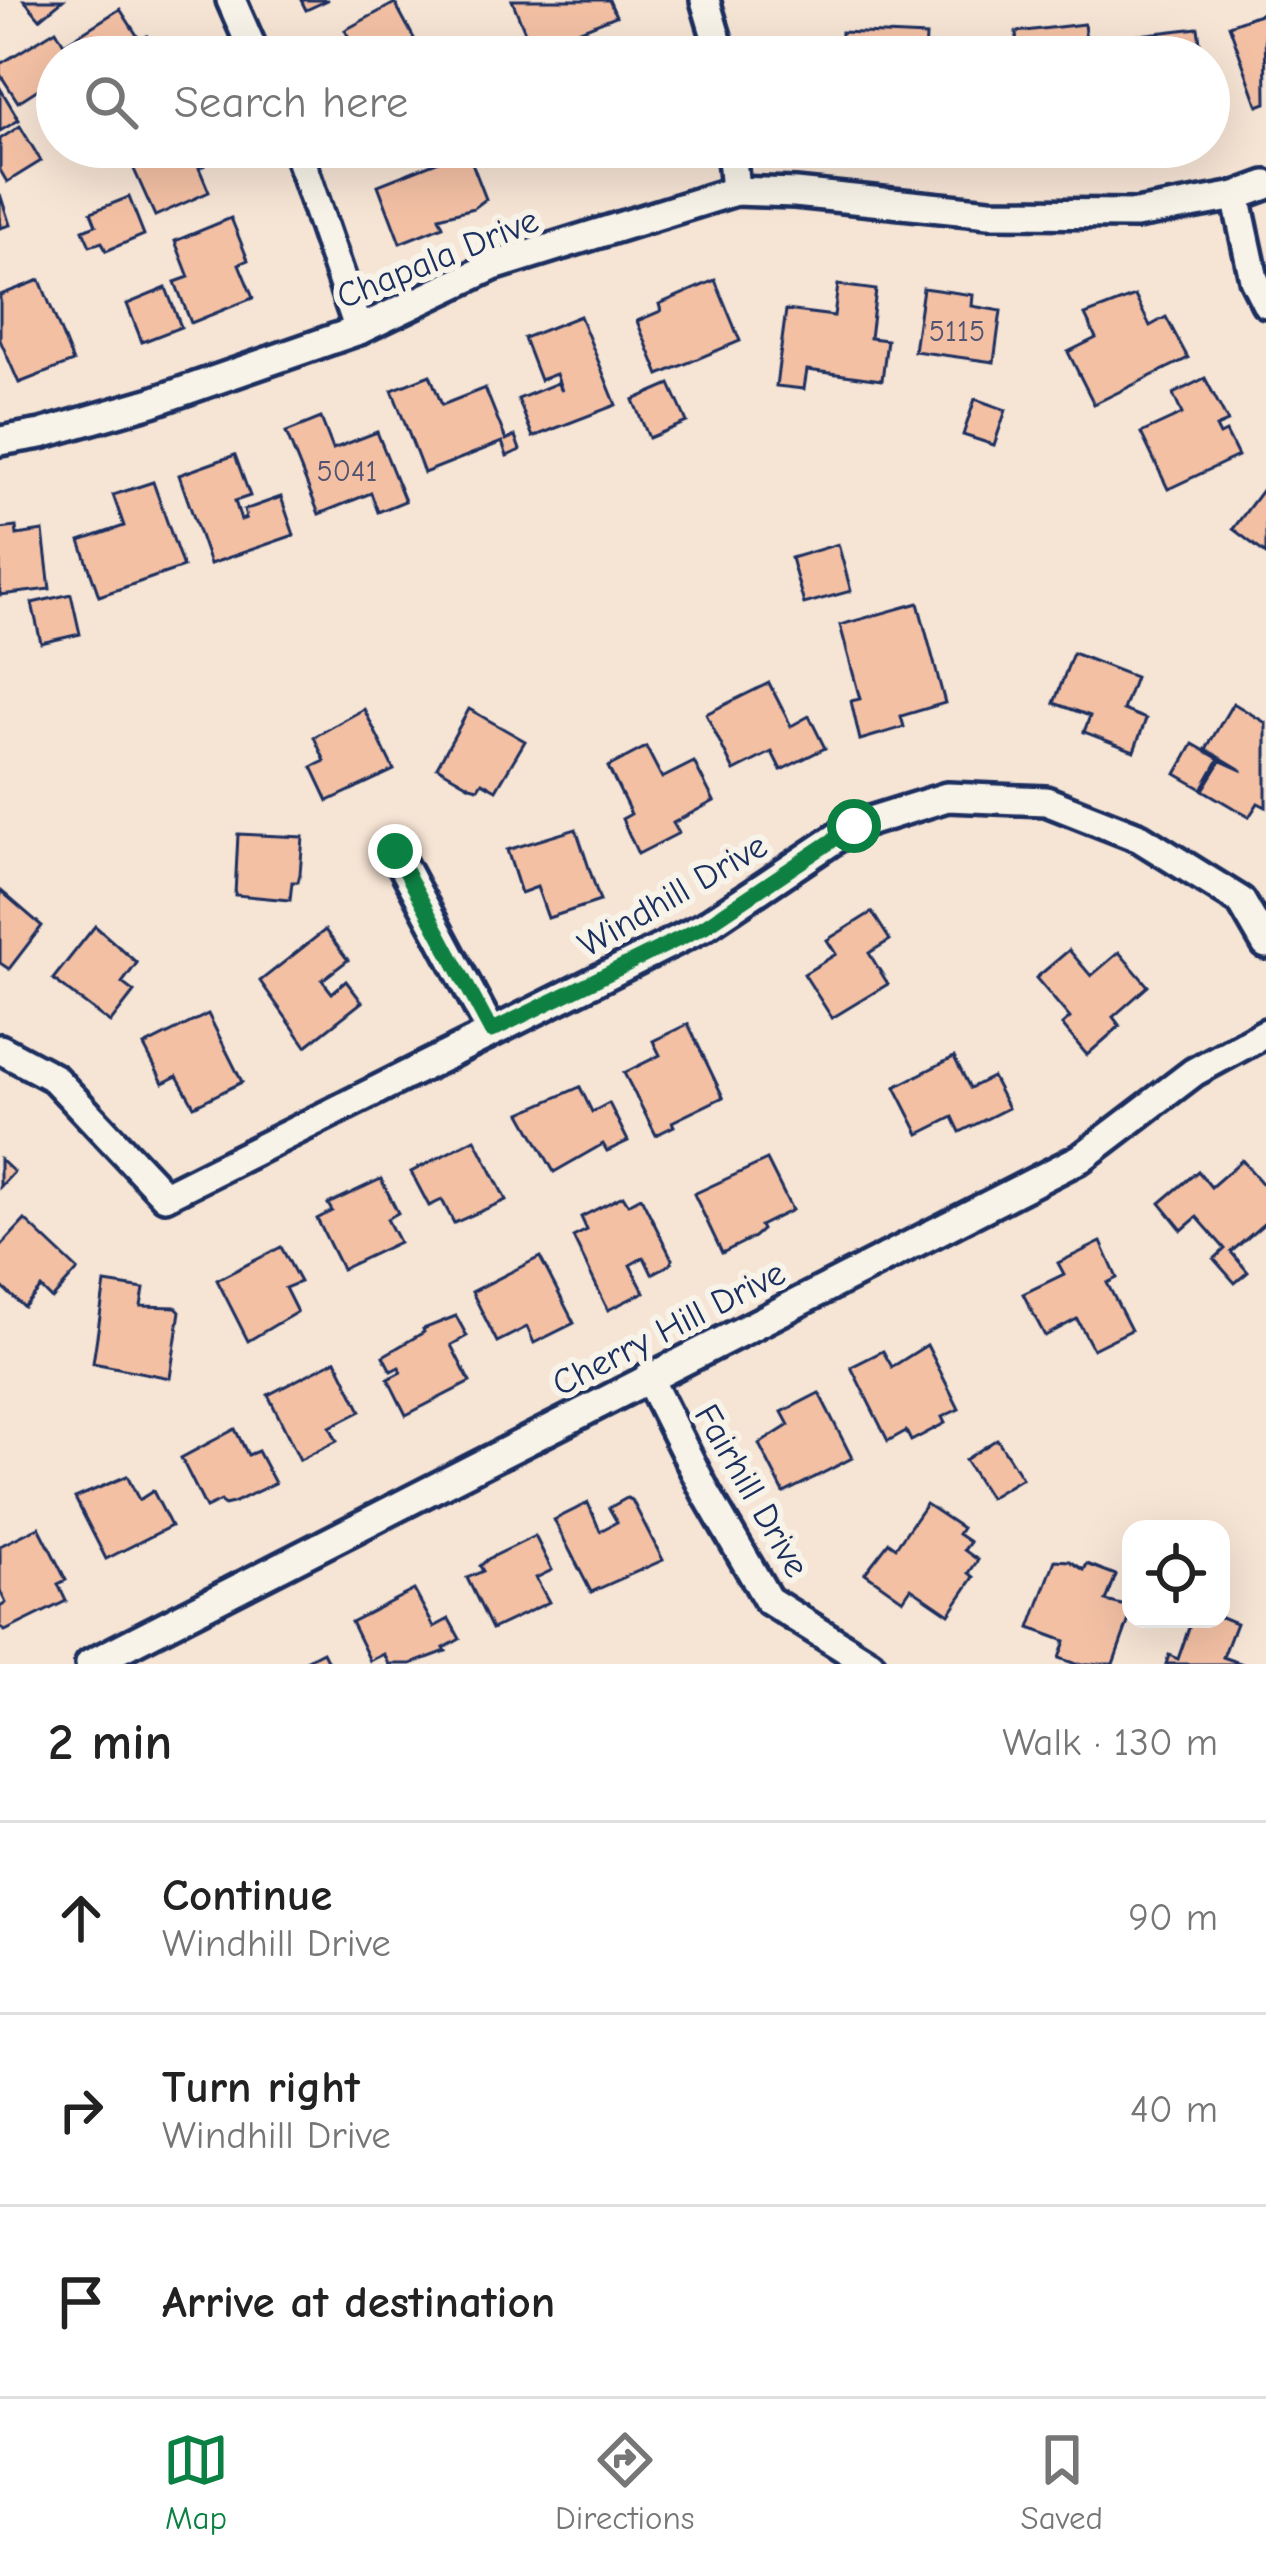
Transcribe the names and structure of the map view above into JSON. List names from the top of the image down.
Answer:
{
  "streets": {
    "street": [
      "Chapala Drive",
      "Windhill Drive",
      "Cherry Hill Drive",
      "Fairhill Drive"
    ]
  },
  "crossings": [
    ["Cherry Hill Drive", "Fairhill Drive"]
  ],
  "house_numbers": ["5115", "5041"],
  "page": {
    "search": "Search here",
    "heading": ["2 min", "Walk · 130 m"],
    "list": [
      ["Continue", "Windhill Drive", "90 m"],
      ["Turn right", "Windhill Drive", "40 m"],
      "Arrive at destination"
    ],
    "nav": ["Map", "Directions", "Saved"]
  }
}
